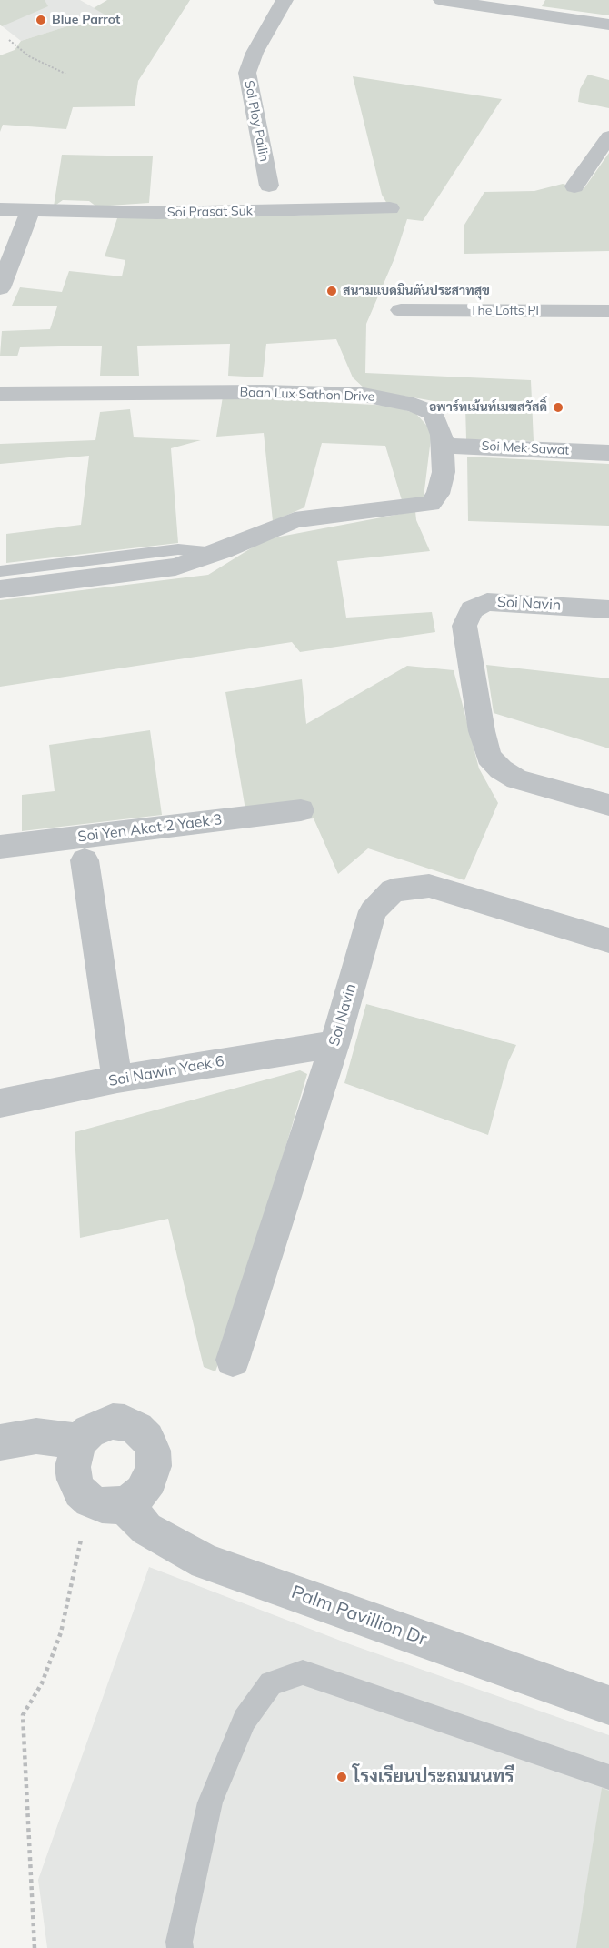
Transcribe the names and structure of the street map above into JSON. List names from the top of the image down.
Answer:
{
  "streets": {
    "street": [
      "Soi Ploy Pailin",
      "Soi Prasat Suk",
      "The Lofts Pl",
      "Baan Lux Sathon Drive",
      "Soi Mek Sawat",
      "Soi Navin",
      "Soi Yen Akat 2 Yaek 3",
      "Soi Nawin Yaek 6",
      "Palm Pavillion Dr"
    ]
  },
  "crossings": [
    ["Baan Lux Sathon Drive", "Soi Mek Sawat"],
    ["Soi Navin", "Soi Nawin Yaek 6"]
  ],
  "places": [
    "Blue Parrot",
    "สนามแบดมินตันประสาทสุข",
    "อพาร์ทเม้นท์เมฆสวัสดิ์",
    "โรงเรียนประถมนนทรี"
  ]
}
